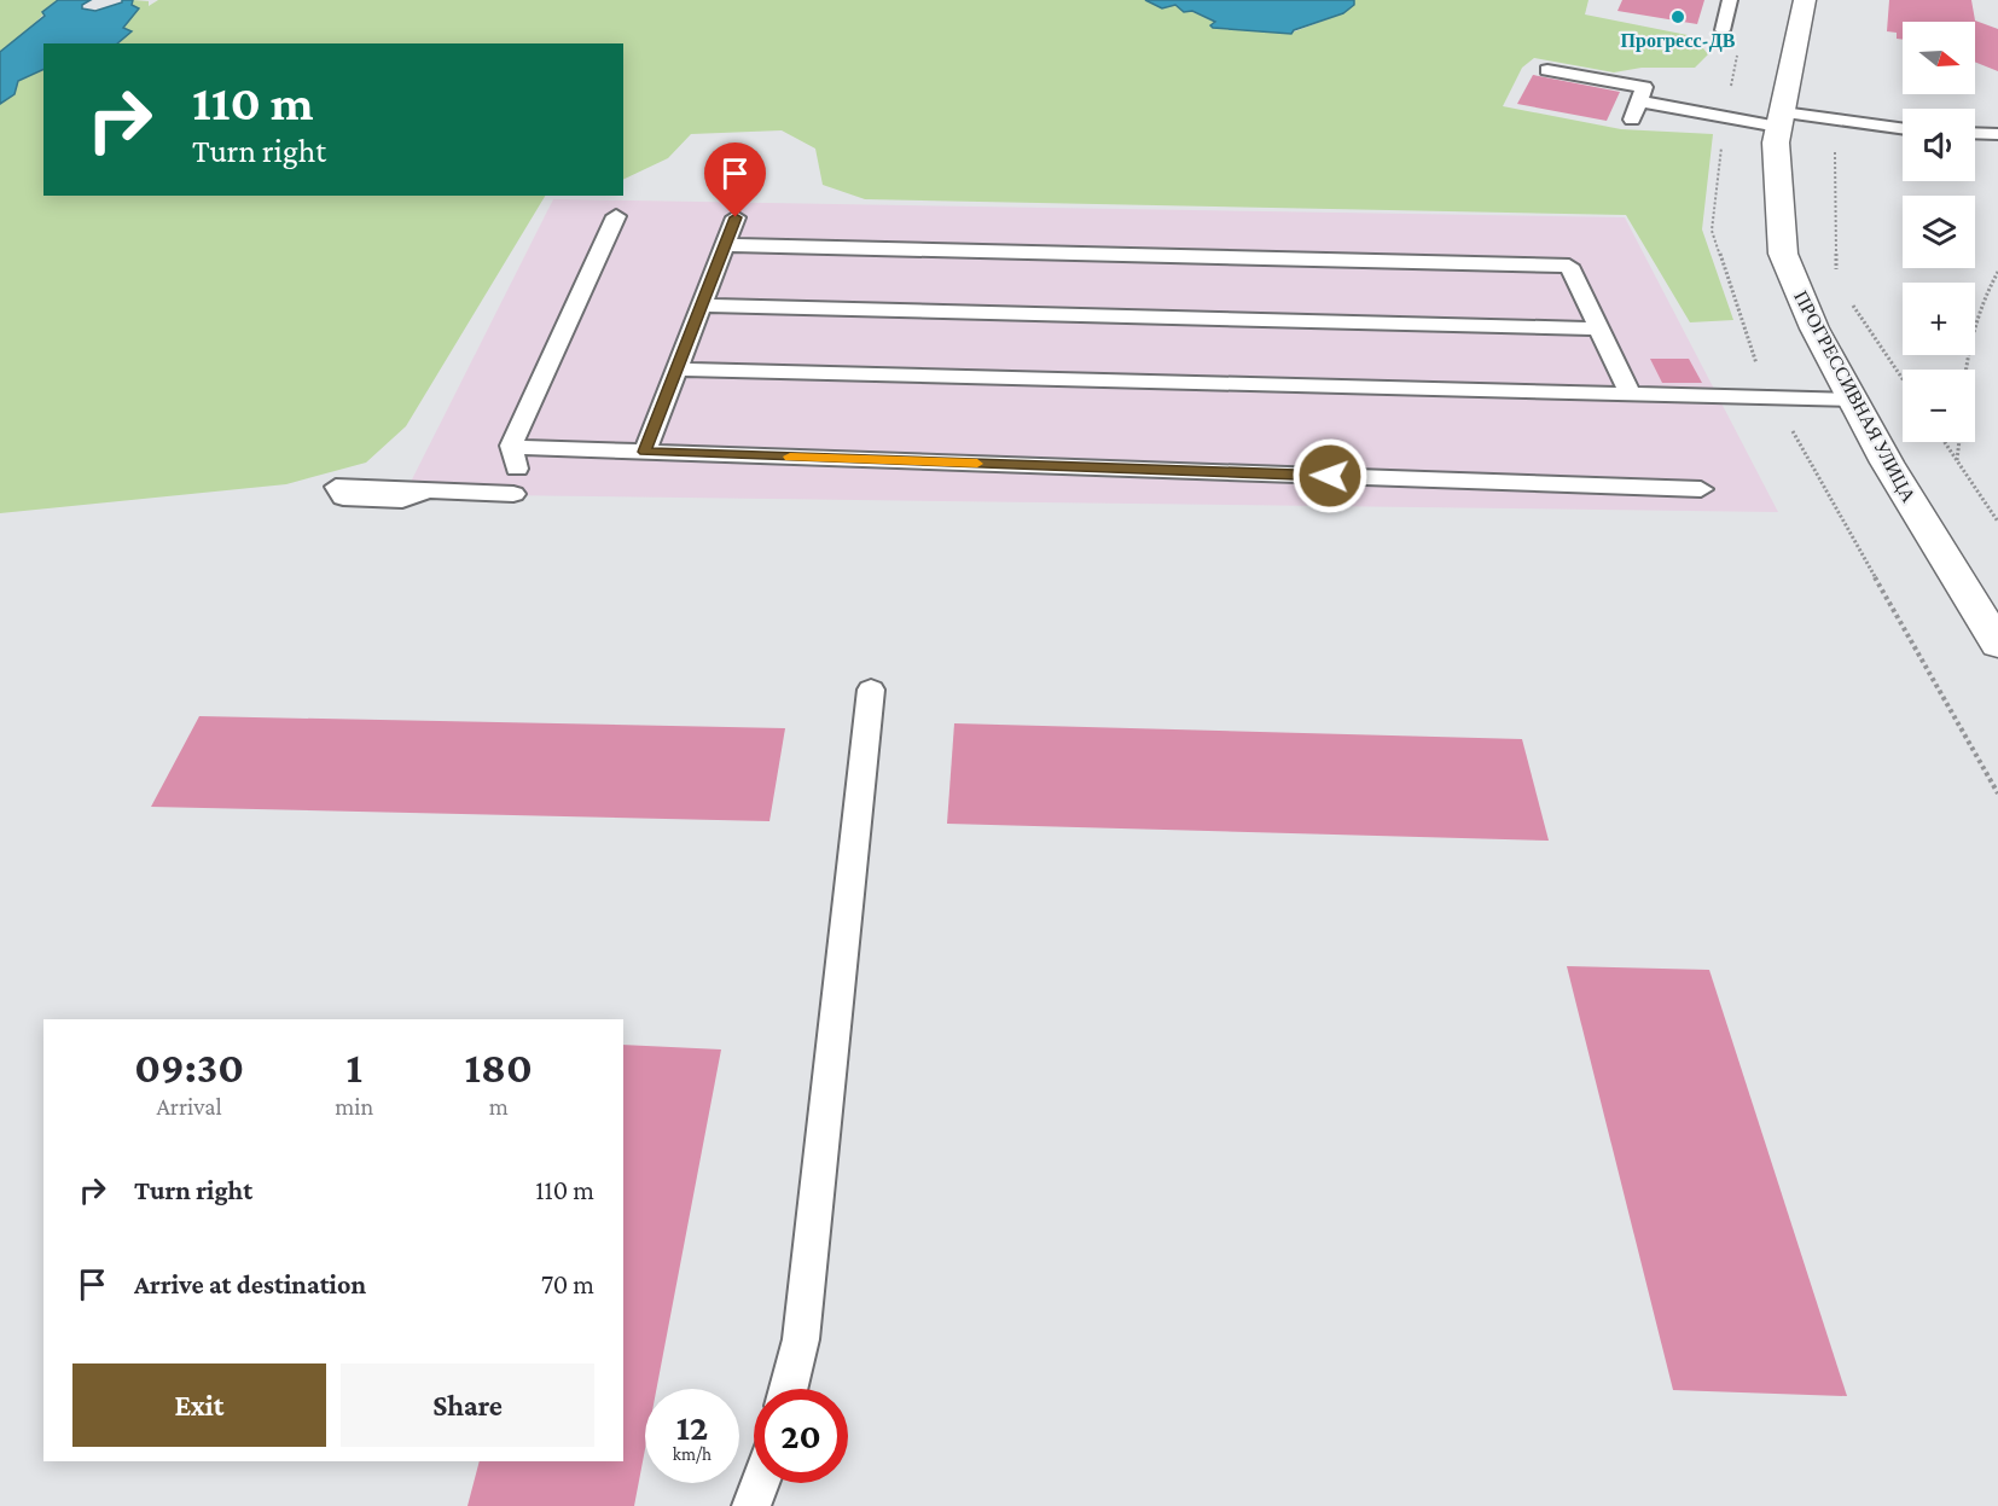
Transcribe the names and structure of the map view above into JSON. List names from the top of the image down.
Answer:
{
  "streets": {
    "street": ["ПРОГРЕССИВНАЯ УЛИЦА"]
  },
  "places": ["Прогресс-ДВ"],
  "north": "right",
  "page": {
    "map_buttons": ["+", "−"],
    "turn": ["110 m", "Turn right"],
    "eta": [
      "09:30",
      "Arrival",
      "1",
      "min",
      "180",
      "m"
    ],
    "list": [
      {
        "name": "Turn right",
        "value": "110 m"
      },
      {
        "name": "Arrive at destination",
        "value": "70 m"
      }
    ],
    "buttons": ["Exit", "Share"],
    "speed": "12 km/h",
    "limit": "20"
  }
}
